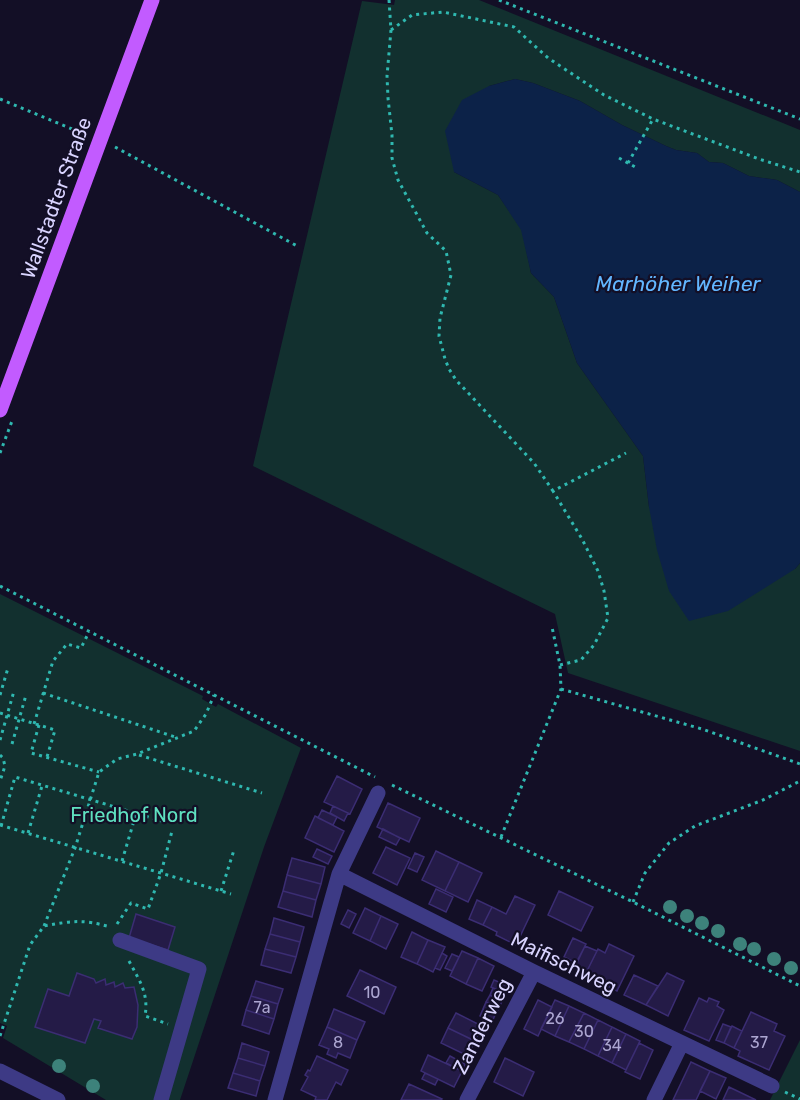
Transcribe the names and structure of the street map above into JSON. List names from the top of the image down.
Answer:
{
  "streets": {
    "main road": ["Wallstadter Straße"],
    "street": ["Maifischweg", "Zanderweg"]
  },
  "crossings": [
    ["Maifischweg", "Zanderweg"]
  ],
  "water": ["Marhöher Weiher"],
  "parks": ["Friedhof Nord"],
  "house_numbers": [
    "10",
    "7a",
    "26",
    "30",
    "8",
    "37",
    "34"
  ]
}
